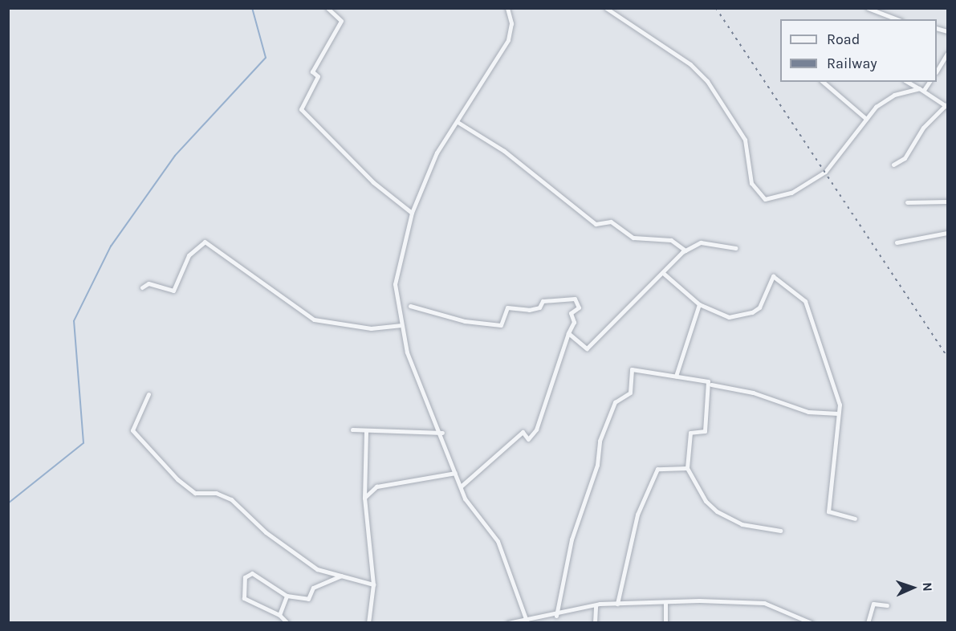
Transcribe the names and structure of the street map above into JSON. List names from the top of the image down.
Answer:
{
  "legend": ["Road", "Railway"],
  "north": "right"
}
